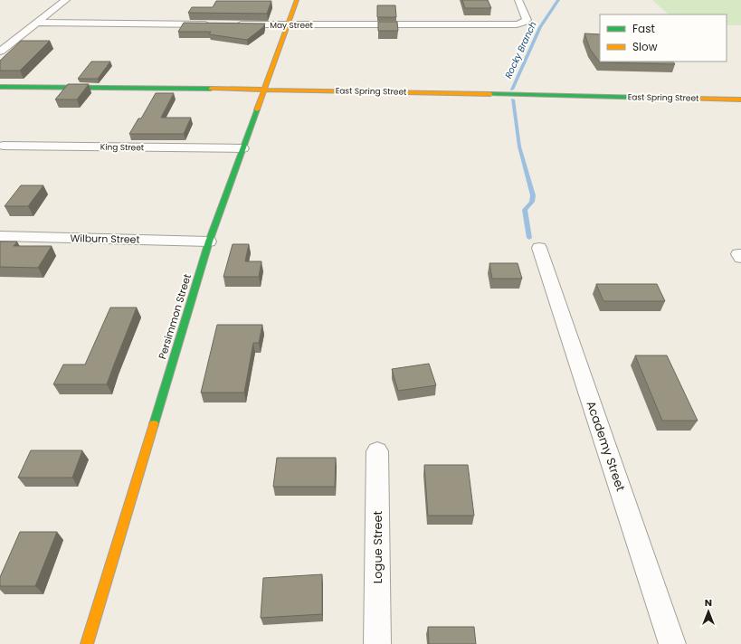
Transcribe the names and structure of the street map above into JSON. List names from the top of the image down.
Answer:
{
  "streets": {
    "street": [
      "May Street",
      "East Spring Street",
      "King Street",
      "Wilburn Street",
      "Persimmon Street",
      "Academy Street",
      "Logue Street"
    ]
  },
  "crossings": [
    ["May Street", "Persimmon Street"],
    ["East Spring Street", "Persimmon Street"],
    ["King Street", "Persimmon Street"],
    ["Wilburn Street", "Persimmon Street"]
  ],
  "water": ["Rocky Branch"],
  "legend": ["Fast", "Slow"],
  "north": "top"
}
